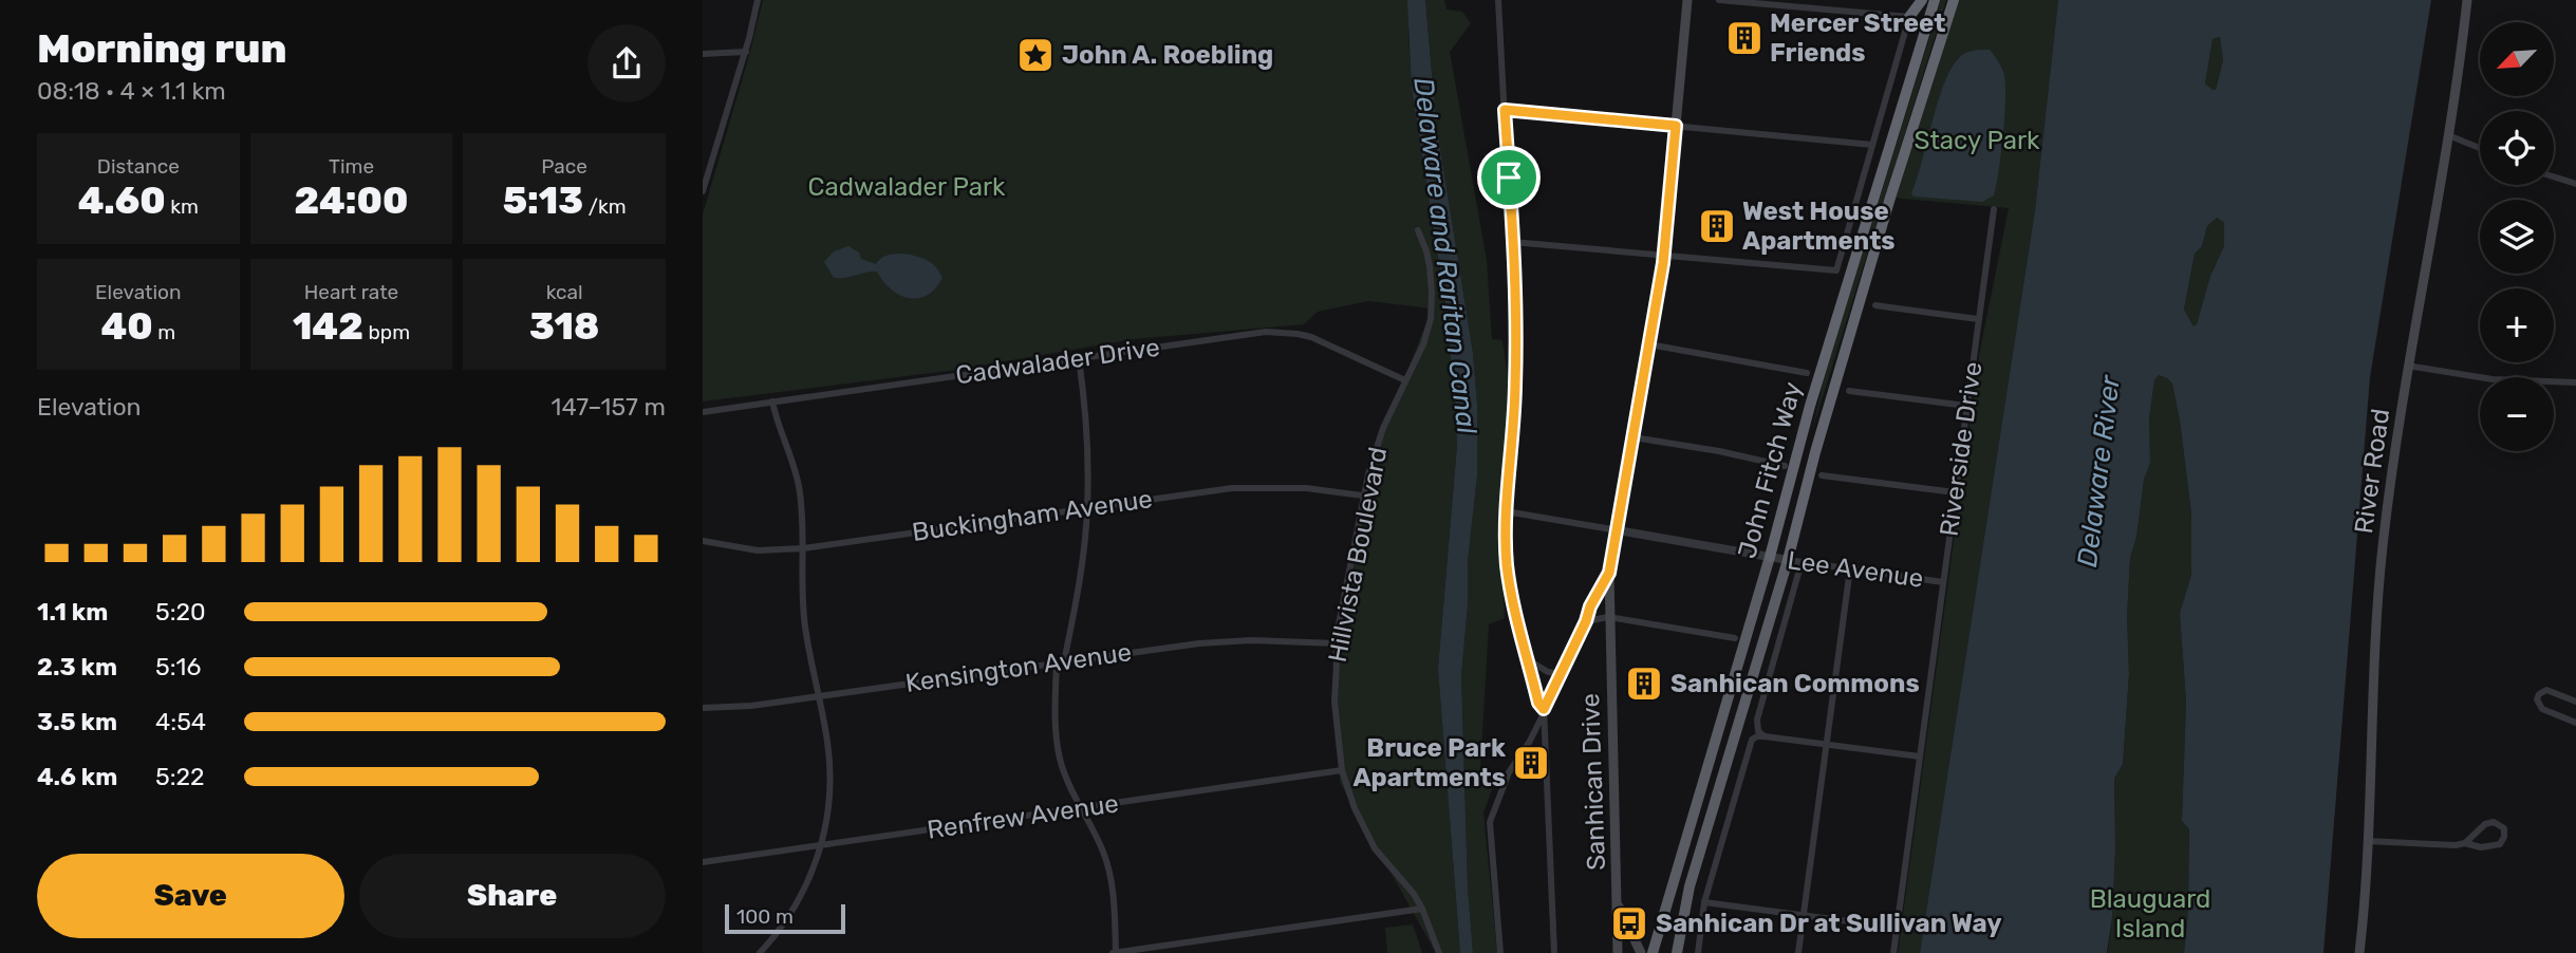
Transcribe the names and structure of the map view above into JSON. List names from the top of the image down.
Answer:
{
  "streets": {
    "highway": ["John Fitch Way"],
    "main road": ["River Road", "Sanhican Drive"],
    "street": [
      "Cadwalader Drive",
      "Riverside Drive",
      "Buckingham Avenue",
      "Hillvista Boulevard",
      "Lee Avenue",
      "Kensington Avenue",
      "Renfrew Avenue"
    ]
  },
  "crossings": [
    ["Cadwalader Drive", "Hillvista Boulevard"],
    ["Riverside Drive", "Lee Avenue"],
    ["John Fitch Way", "Lee Avenue"],
    ["Buckingham Avenue", "Hillvista Boulevard"],
    ["Hillvista Boulevard", "Kensington Avenue"],
    ["Hillvista Boulevard", "Renfrew Avenue"],
    ["Lee Avenue", "Sanhican Drive"]
  ],
  "water": ["Delaware and Raritan Canal", "Delaware River"],
  "parks": ["Stacy Park", "Cadwalader Park", "Blauguard Island"],
  "places": {
    "building": [
      "Mercer Street Friends",
      "West House Apartments",
      "Sanhican Commons",
      "Bruce Park Apartments"
    ],
    "place": ["John A. Roebling"],
    "bus stop": ["Sanhican Dr at Sullivan Way"]
  },
  "scale_bar": "100 m",
  "north": "bottom left",
  "page": {
    "heading": ["Morning run", "08:18 · 4 × 1.1 km"],
    "map_buttons": ["+", "−"],
    "stats": [
      ["Distance", "4.60 km"],
      ["Time", "24:00"],
      ["Pace", "5:13 /km"],
      ["Elevation", "40 m"],
      ["Heart rate", "142 bpm"],
      ["kcal", "318"]
    ],
    "chart": ["Elevation", "147–157 m"],
    "list": [
      {
        "name": "1.1 km",
        "note": "5:20"
      },
      {
        "name": "2.3 km",
        "note": "5:16"
      },
      {
        "name": "3.5 km",
        "note": "4:54"
      },
      {
        "name": "4.6 km",
        "note": "5:22"
      }
    ],
    "buttons": ["Save", "Share"],
    "scale": "100 m"
  }
}
